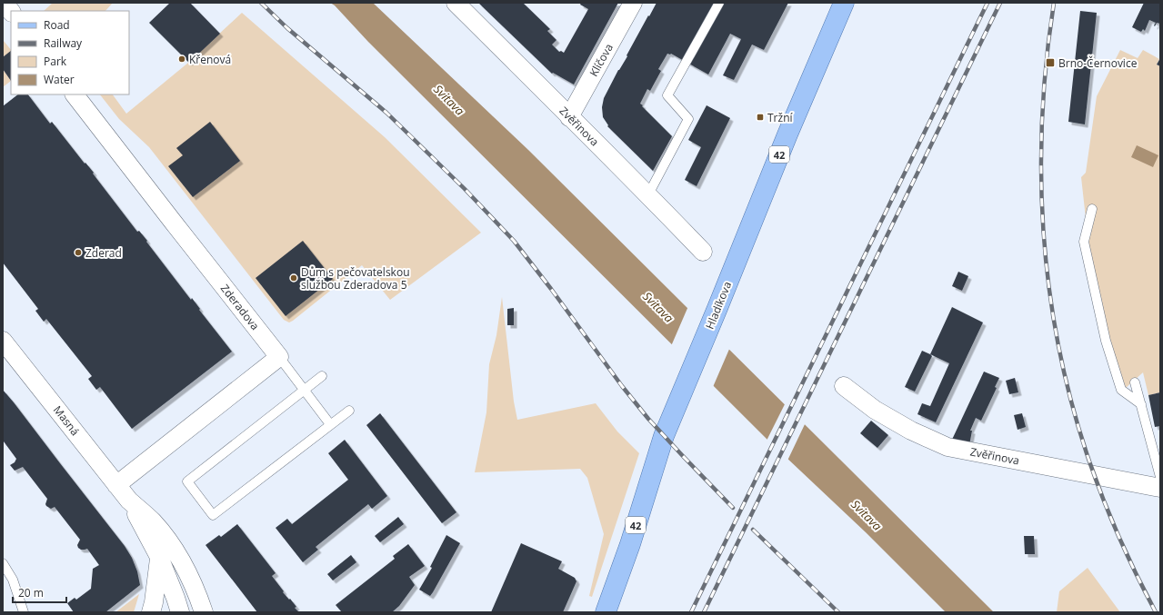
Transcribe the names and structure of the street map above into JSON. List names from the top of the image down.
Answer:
{
  "streets": {
    "main road": ["42", "Hladíkova"],
    "street": [
      "Klíčova",
      "Zvěřinova",
      "Zderadova",
      "Masná"
    ]
  },
  "crossings": [
    ["Klíčova", "Zvěřinova"]
  ],
  "water": ["Svitava"],
  "places": {
    "other": ["Křenová", "Zderad", "Dům s pečovatelskou službou Zderadova 5"],
    "transit": ["Brno-Černovice", "Tržní"]
  },
  "legend": [
    "Road",
    "Railway",
    "Park",
    "Water"
  ],
  "scale_bar": "20 m"
}
